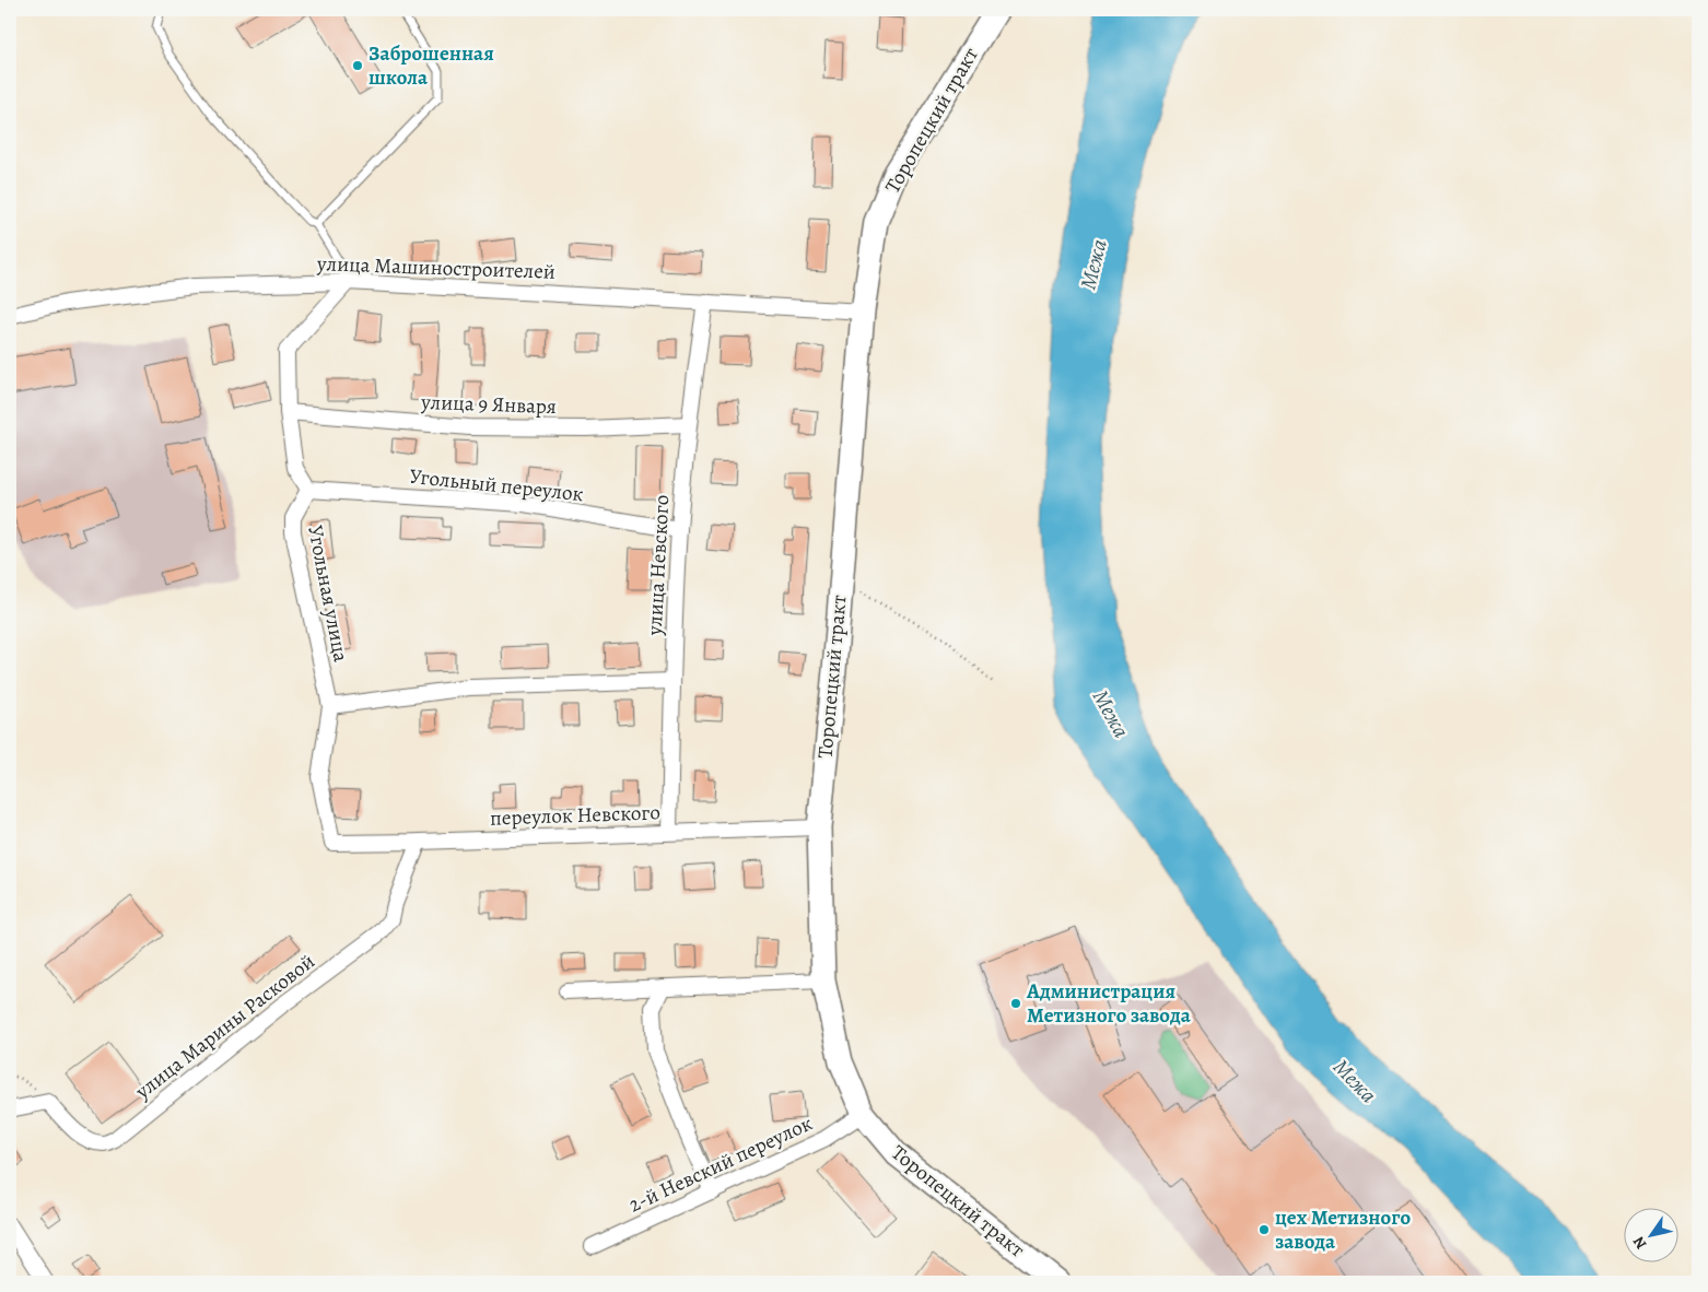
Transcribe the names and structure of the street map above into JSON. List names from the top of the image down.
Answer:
{
  "streets": {
    "main road": ["Торопецкий тракт"],
    "street": [
      "улица Машиностроителей",
      "улица 9 Января",
      "Угольный переулок",
      "улица Невского",
      "Угольная улица",
      "переулок Невского",
      "улица Марины Расковой",
      "2-й Невский переулок"
    ]
  },
  "crossings": [
    ["Торопецкий тракт", "улица Машиностроителей"],
    ["Торопецкий тракт", "переулок Невского"],
    ["Торопецкий тракт", "2-й Невский переулок"],
    ["улица Машиностроителей", "улица Невского"],
    ["улица 9 Января", "улица Невского"],
    ["Угольный переулок", "улица Невского"],
    ["Угольный переулок", "Угольная улица"],
    ["улица Невского", "переулок Невского"],
    ["Угольная улица", "переулок Невского"],
    ["переулок Невского", "улица Марины Расковой"]
  ],
  "water": ["Межа"],
  "places": ["Заброшенная школа", "Администрация Метизного завода", "цех Метизного завода"],
  "north": "bottom left"
}
